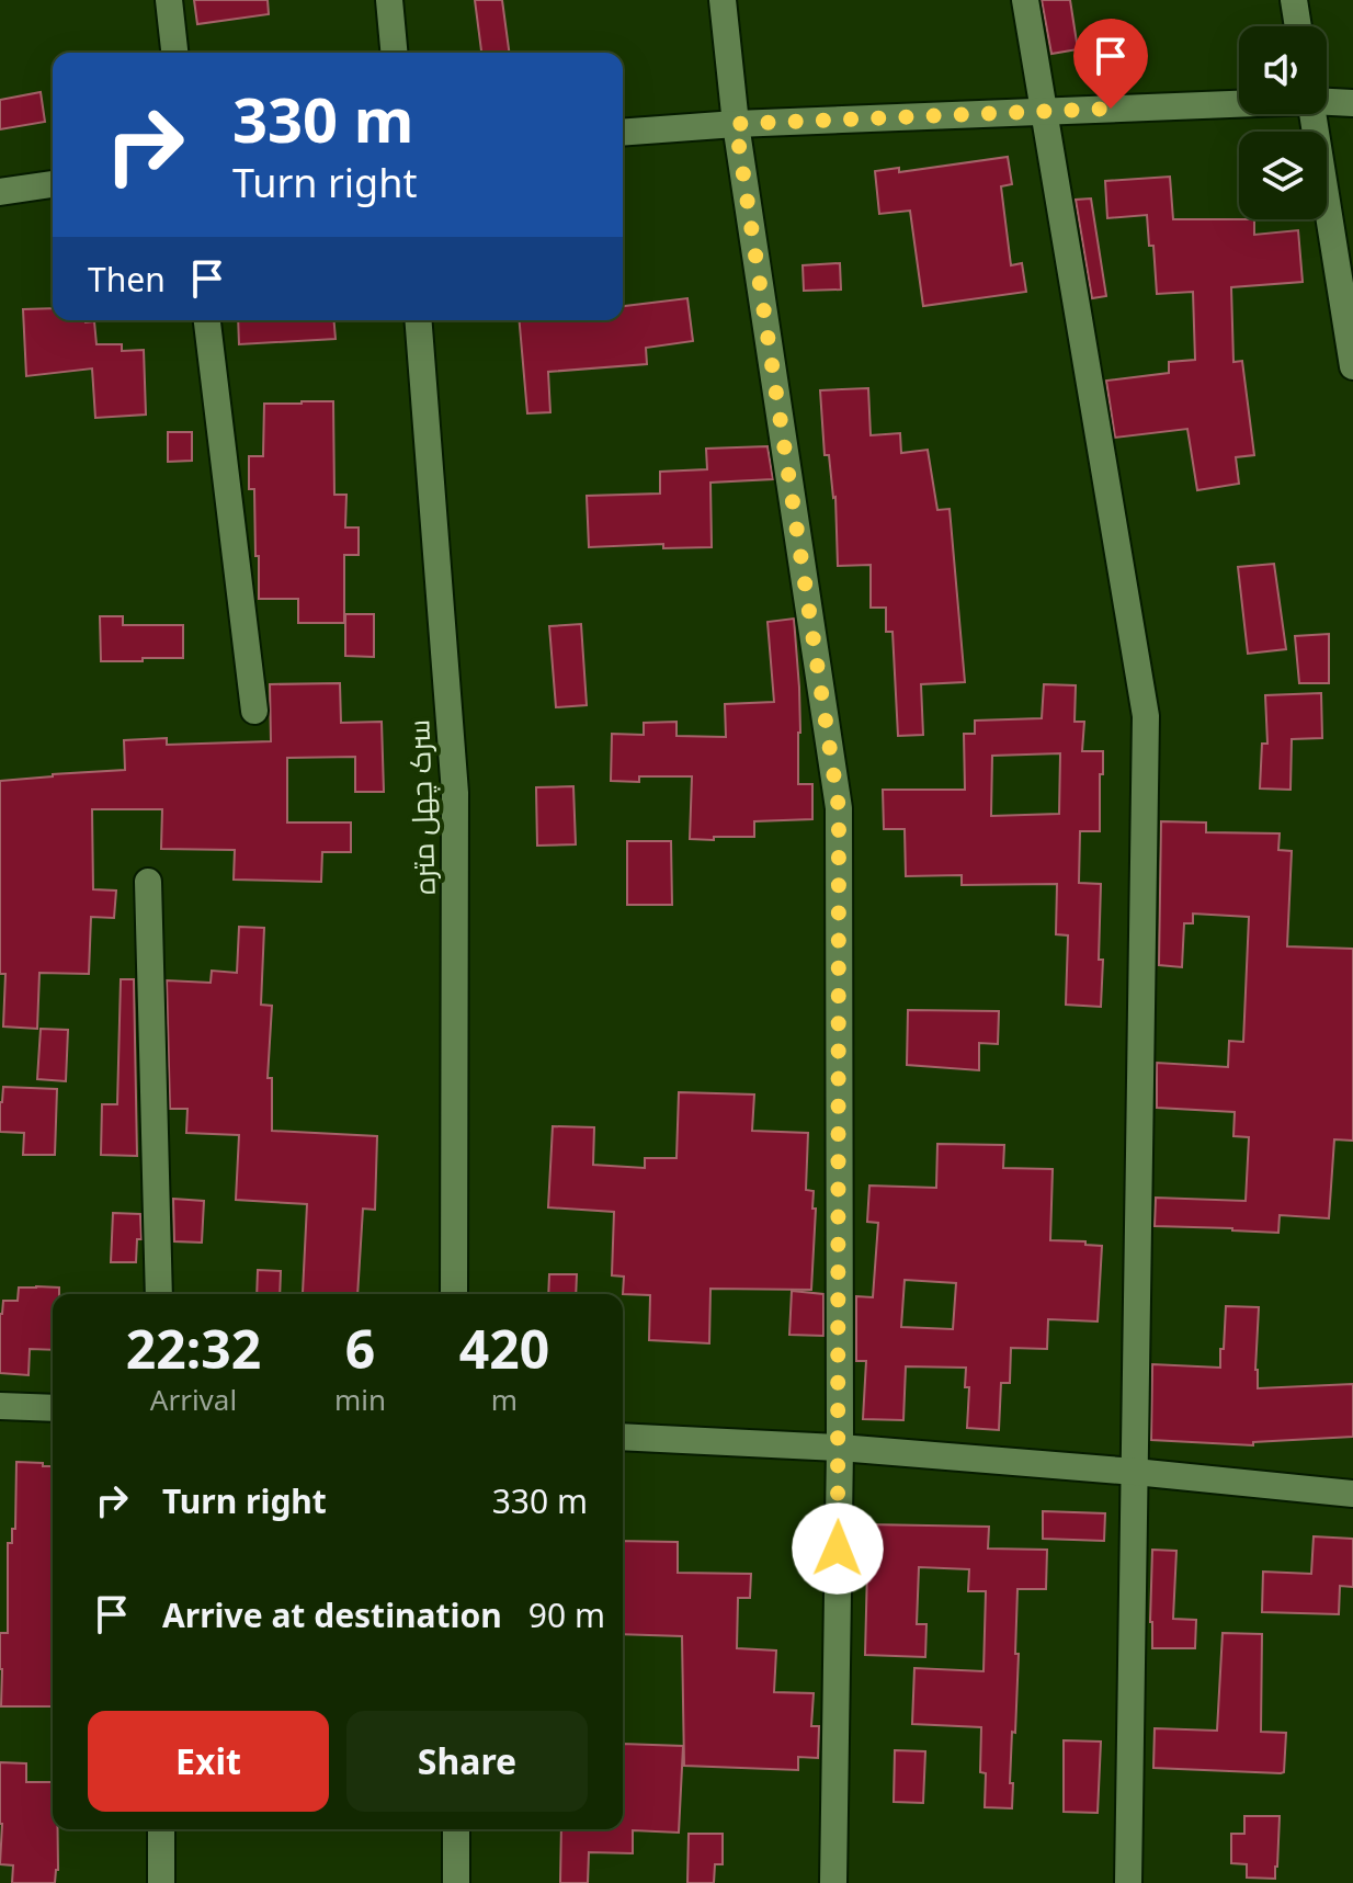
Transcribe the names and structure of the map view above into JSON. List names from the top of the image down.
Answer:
{
  "streets": {
    "street": ["سرک چهل متره"]
  },
  "page": {
    "turn": ["330 m", "Turn right"],
    "then": "Then",
    "eta": [
      "22:32",
      "Arrival",
      "6",
      "min",
      "420",
      "m"
    ],
    "list": [
      {
        "name": "Turn right",
        "value": "330 m"
      },
      {
        "name": "Arrive at destination",
        "value": "90 m"
      }
    ],
    "buttons": ["Exit", "Share"]
  }
}
